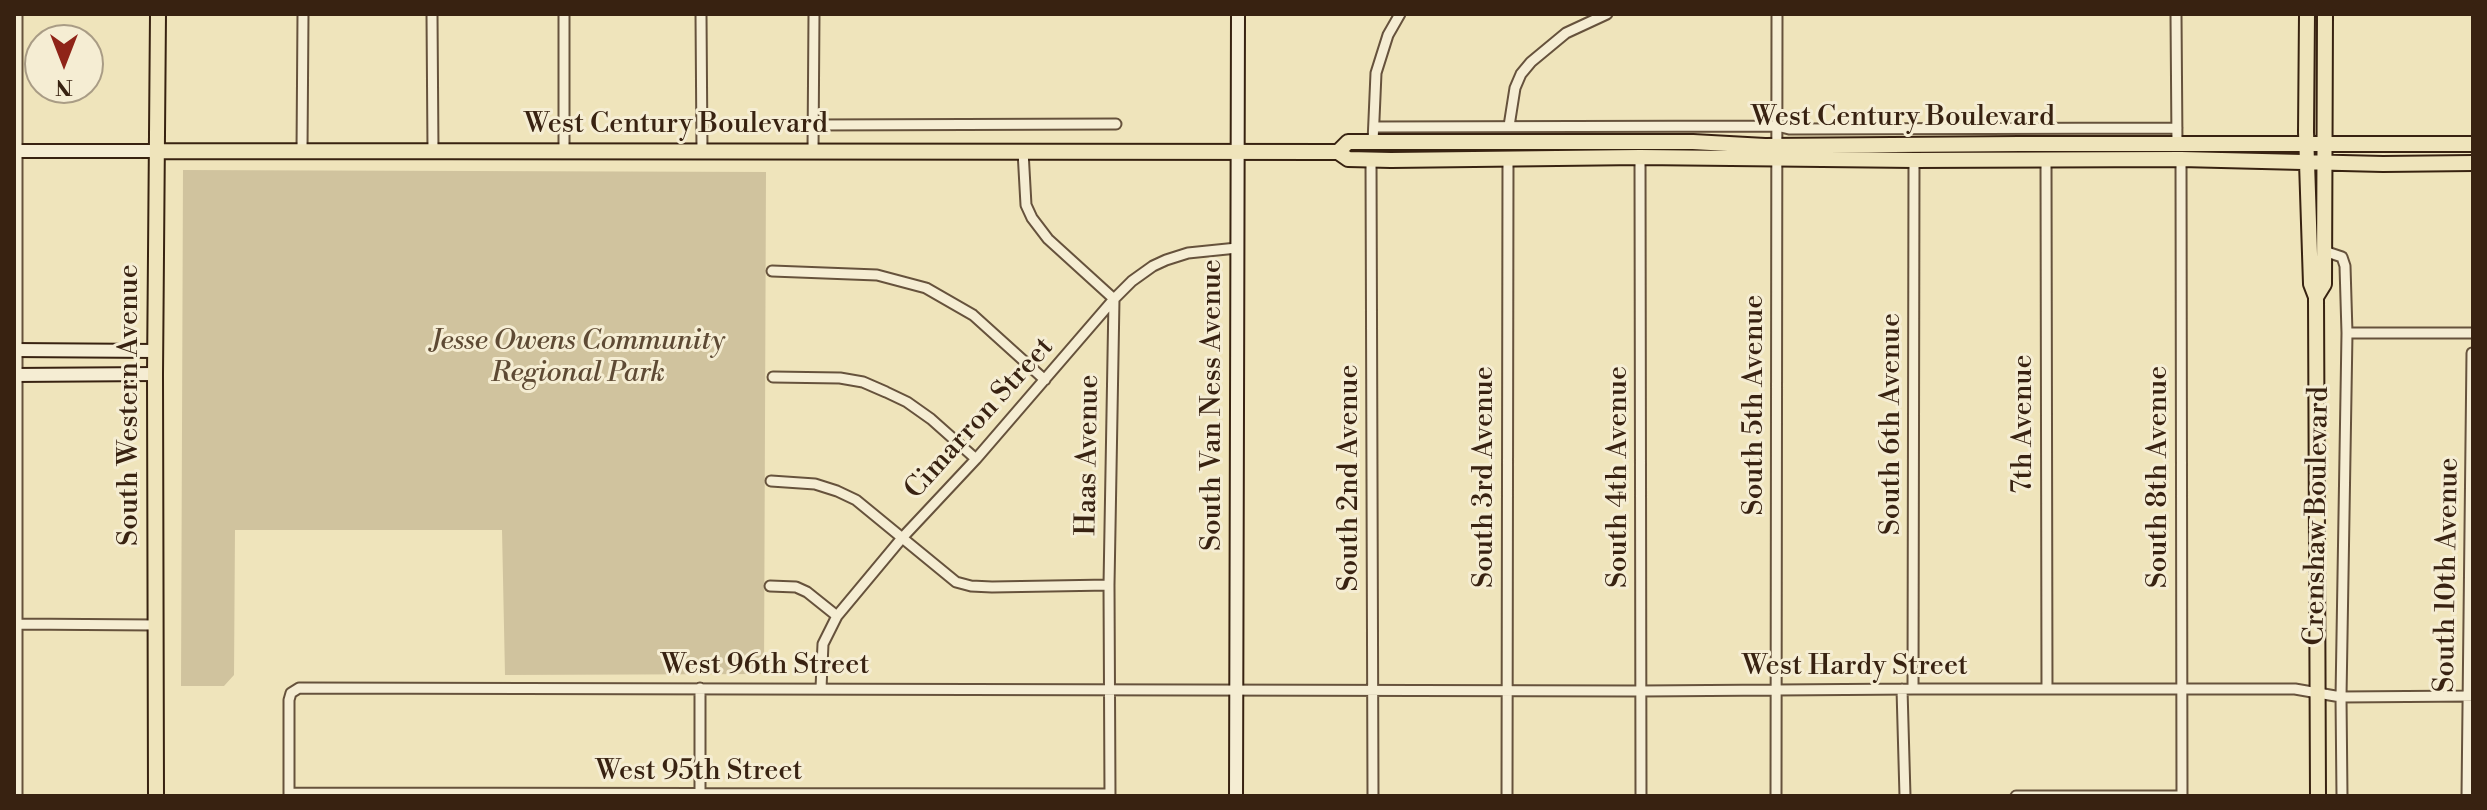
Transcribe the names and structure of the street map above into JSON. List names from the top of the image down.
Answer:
{
  "streets": {
    "main road": ["West Century Boulevard", "South Western Avenue", "Crenshaw Boulevard"],
    "street": [
      "South Van Ness Avenue",
      "South 5th Avenue",
      "Cimarron Street",
      "South 6th Avenue",
      "7th Avenue",
      "Haas Avenue",
      "South 3rd Avenue",
      "South 4th Avenue",
      "South 8th Avenue",
      "South 2nd Avenue",
      "South 10th Avenue",
      "West 96th Street",
      "West Hardy Street",
      "West 95th Street"
    ]
  },
  "crossings": [
    ["West Century Boulevard", "South Western Avenue"],
    ["West Century Boulevard", "South Van Ness Avenue"],
    ["West Century Boulevard", "South 5th Avenue"],
    ["West Century Boulevard", "South 6th Avenue"],
    ["West Century Boulevard", "7th Avenue"],
    ["West Century Boulevard", "South 3rd Avenue"],
    ["West Century Boulevard", "South 4th Avenue"],
    ["West Century Boulevard", "South 8th Avenue"],
    ["West Century Boulevard", "South 2nd Avenue"],
    ["West Century Boulevard", "Crenshaw Boulevard"],
    ["South Van Ness Avenue", "Cimarron Street"],
    ["South Van Ness Avenue", "West 96th Street"],
    ["South Van Ness Avenue", "West Hardy Street"],
    ["South 5th Avenue", "West Hardy Street"],
    ["Cimarron Street", "Haas Avenue"],
    ["Cimarron Street", "West 96th Street"],
    ["South 6th Avenue", "West Hardy Street"],
    ["7th Avenue", "West Hardy Street"],
    ["Haas Avenue", "West 96th Street"],
    ["Haas Avenue", "West 95th Street"],
    ["South 3rd Avenue", "West Hardy Street"],
    ["South 4th Avenue", "West Hardy Street"],
    ["South 8th Avenue", "West Hardy Street"],
    ["South 2nd Avenue", "West Hardy Street"],
    ["Crenshaw Boulevard", "West Hardy Street"],
    ["South 10th Avenue", "West Hardy Street"],
    ["West 96th Street", "West Hardy Street"],
    ["West 96th Street", "West 95th Street"]
  ],
  "parks": ["Jesse Owens Community Regional Park"],
  "north": "bottom"
}
